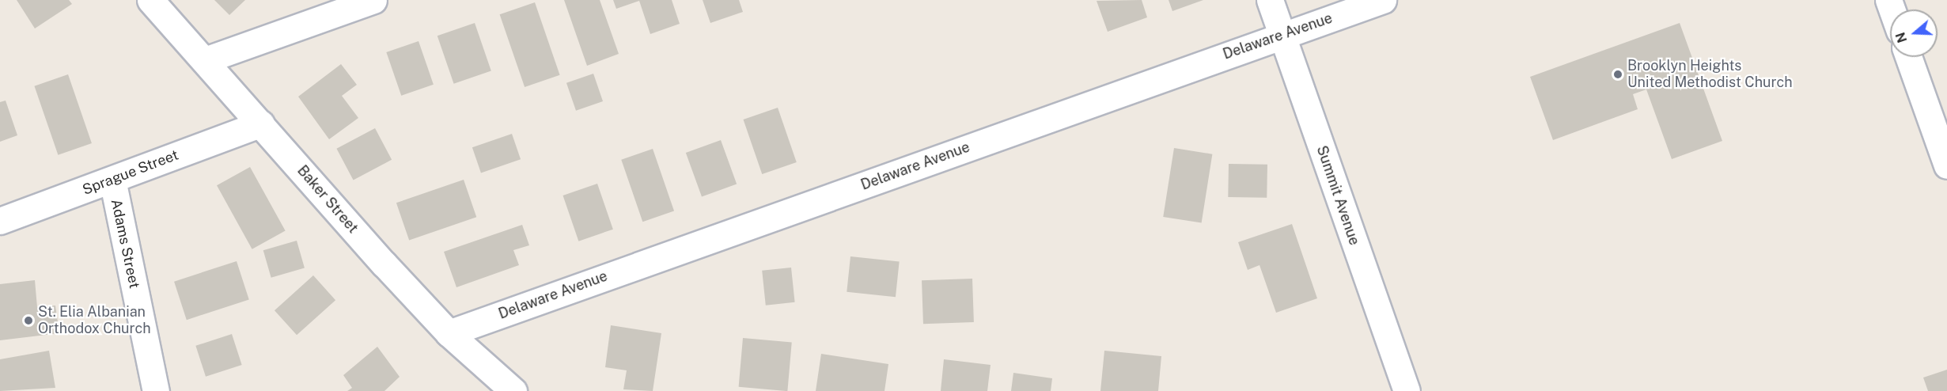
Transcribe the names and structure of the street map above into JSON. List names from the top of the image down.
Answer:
{
  "streets": {
    "street": [
      "Delaware Avenue",
      "Sprague Street",
      "Summit Avenue",
      "Baker Street",
      "Adams Street"
    ]
  },
  "crossings": [
    ["Delaware Avenue", "Summit Avenue"],
    ["Delaware Avenue", "Baker Street"],
    ["Sprague Street", "Baker Street"],
    ["Sprague Street", "Adams Street"]
  ],
  "places": ["Brooklyn Heights United Methodist Church", "St. Elia Albanian Orthodox Church"],
  "north": "left"
}
